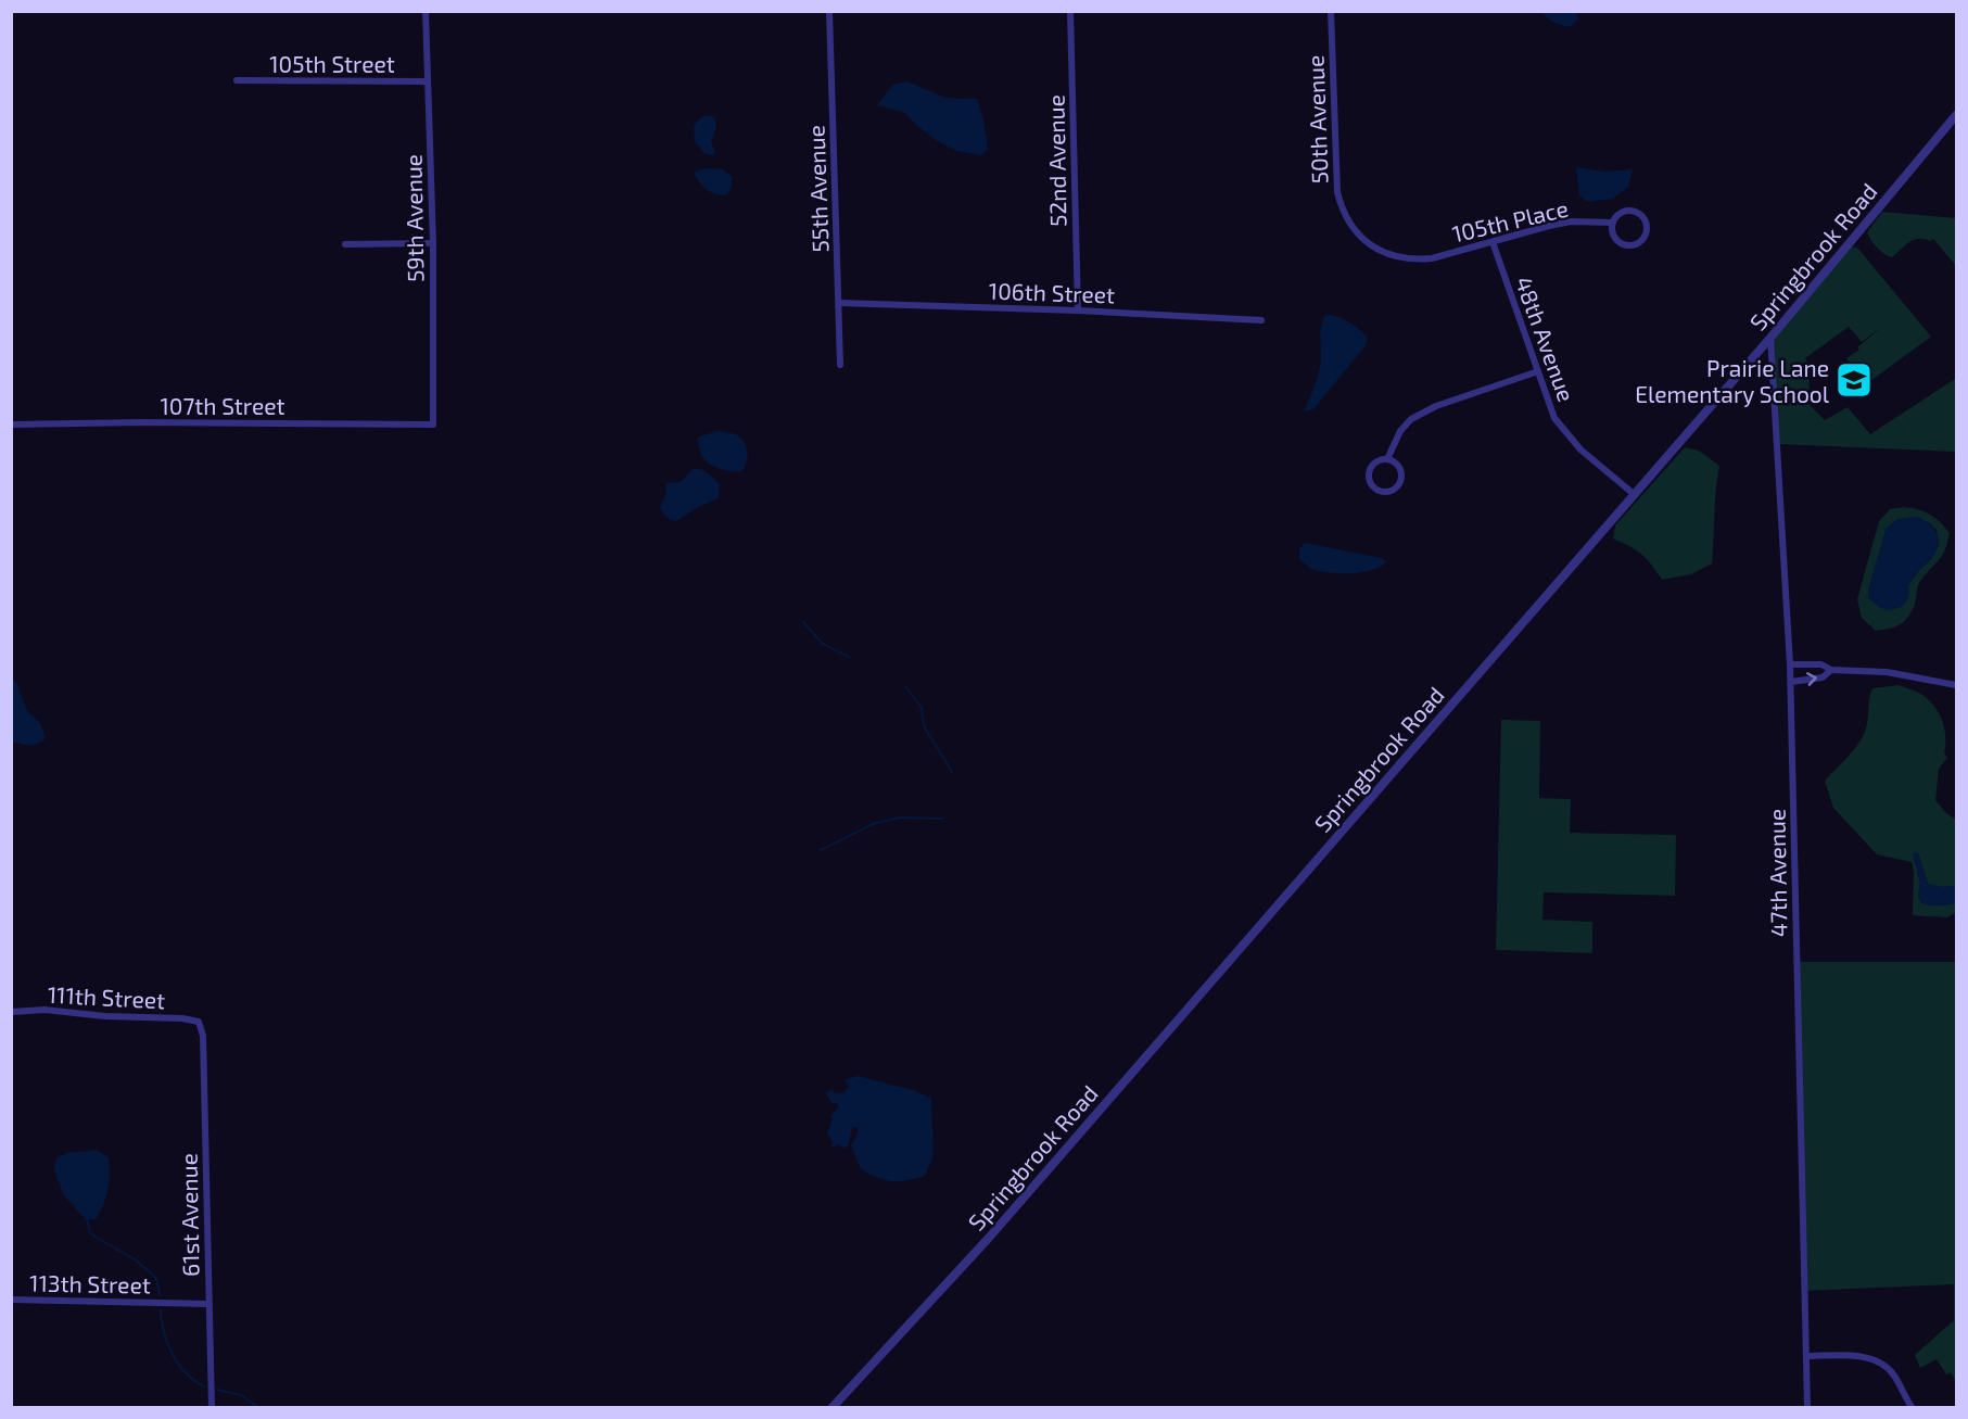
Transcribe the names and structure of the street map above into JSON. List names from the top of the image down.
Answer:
{
  "streets": {
    "street": [
      "105th Street",
      "50th Avenue",
      "52nd Avenue",
      "55th Avenue",
      "59th Avenue",
      "105th Place",
      "Springbrook Road",
      "106th Street",
      "48th Avenue",
      "107th Street",
      "47th Avenue",
      "111th Street",
      "61st Avenue",
      "113th Street"
    ]
  },
  "crossings": [
    ["105th Street", "59th Avenue"],
    ["50th Avenue", "105th Place"],
    ["52nd Avenue", "106th Street"],
    ["55th Avenue", "106th Street"],
    ["59th Avenue", "107th Street"],
    ["105th Place", "48th Avenue"],
    ["Springbrook Road", "48th Avenue"],
    ["Springbrook Road", "47th Avenue"],
    ["111th Street", "61st Avenue"],
    ["61st Avenue", "113th Street"]
  ],
  "places": {
    "school or university": ["Prairie Lane Elementary School"]
  }
}
